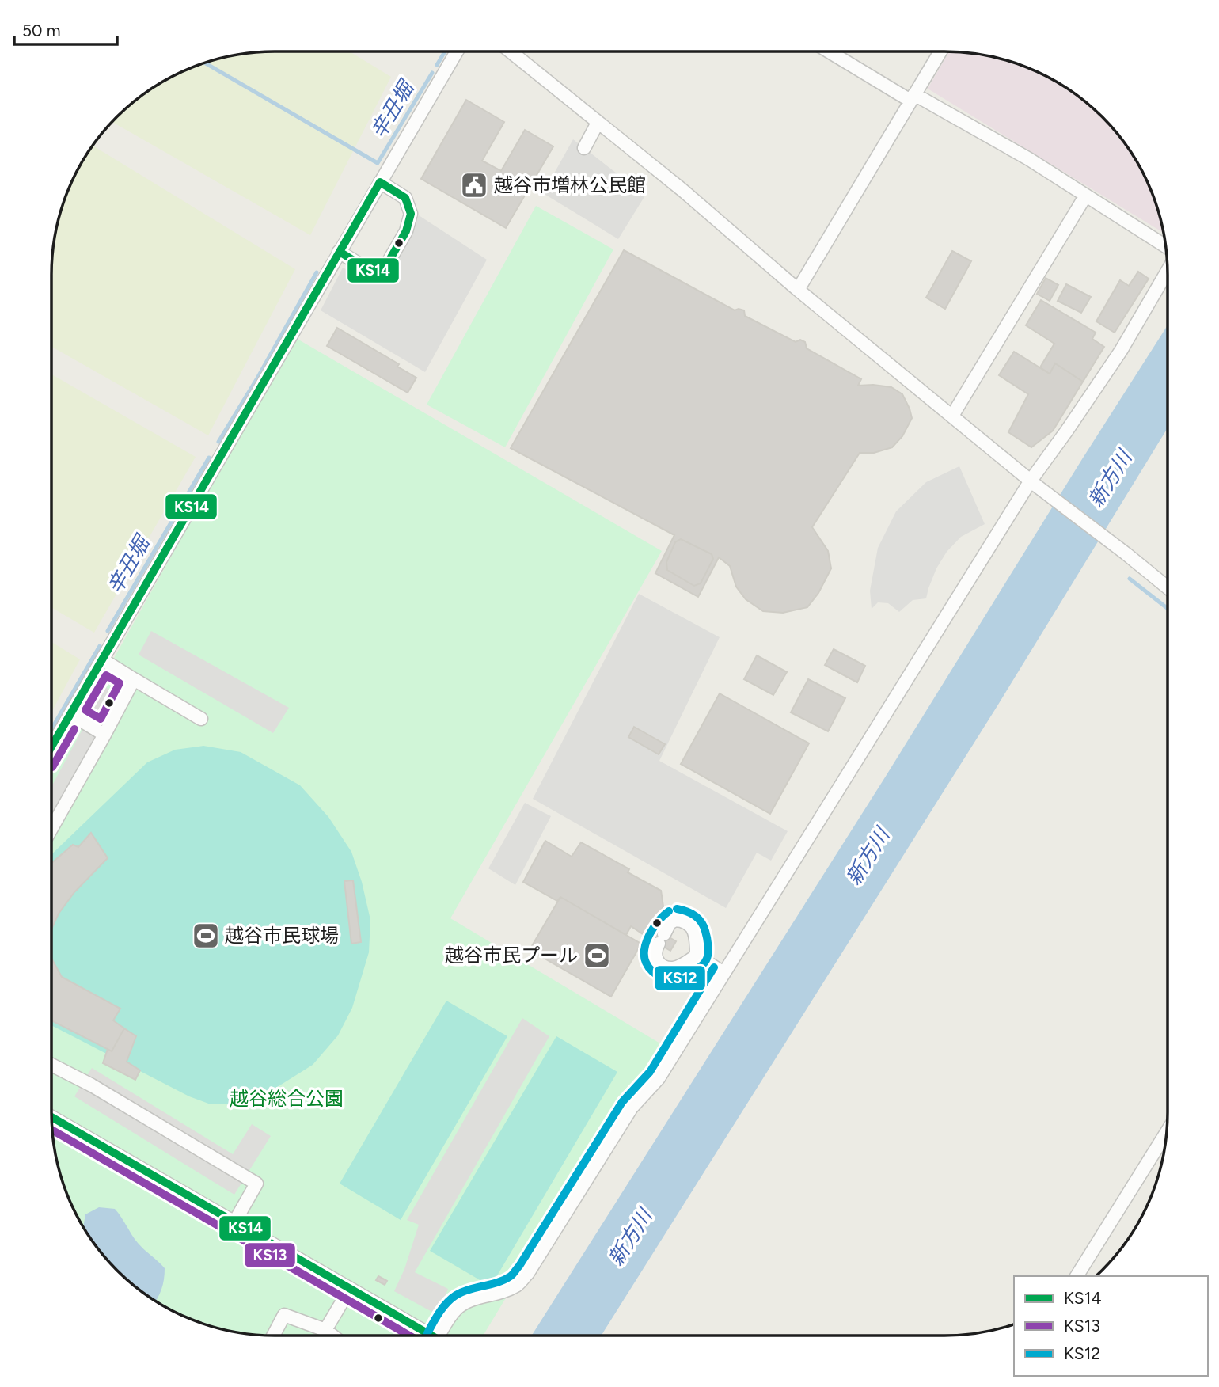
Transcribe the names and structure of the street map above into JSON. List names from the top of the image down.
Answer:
{
  "water": ["辛丑堀", "新方川"],
  "parks": ["越谷総合公園"],
  "places": {
    "public building": ["越谷市増林公民館"],
    "sports": ["越谷市民球場", "越谷市民プール"]
  },
  "lines": ["transit line KS14", "transit line KS13", "transit line KS12"],
  "legend": ["KS14", "KS13", "KS12"],
  "scale_bar": "50 m"
}
